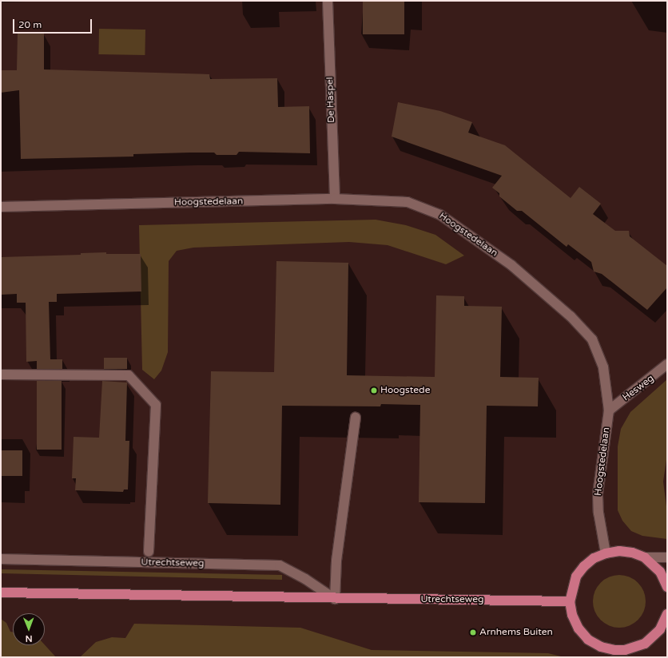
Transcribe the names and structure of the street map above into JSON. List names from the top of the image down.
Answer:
{
  "streets": {
    "main road": ["Utrechtseweg"],
    "street": ["De Haspel", "Hoogstedelaan", "Hesweg"]
  },
  "crossings": [
    ["De Haspel", "Hoogstedelaan"],
    ["Hoogstedelaan", "Hesweg"]
  ],
  "places": ["Hoogstede", "Arnhems Buiten"],
  "scale_bar": "20 m",
  "north": "bottom"
}
